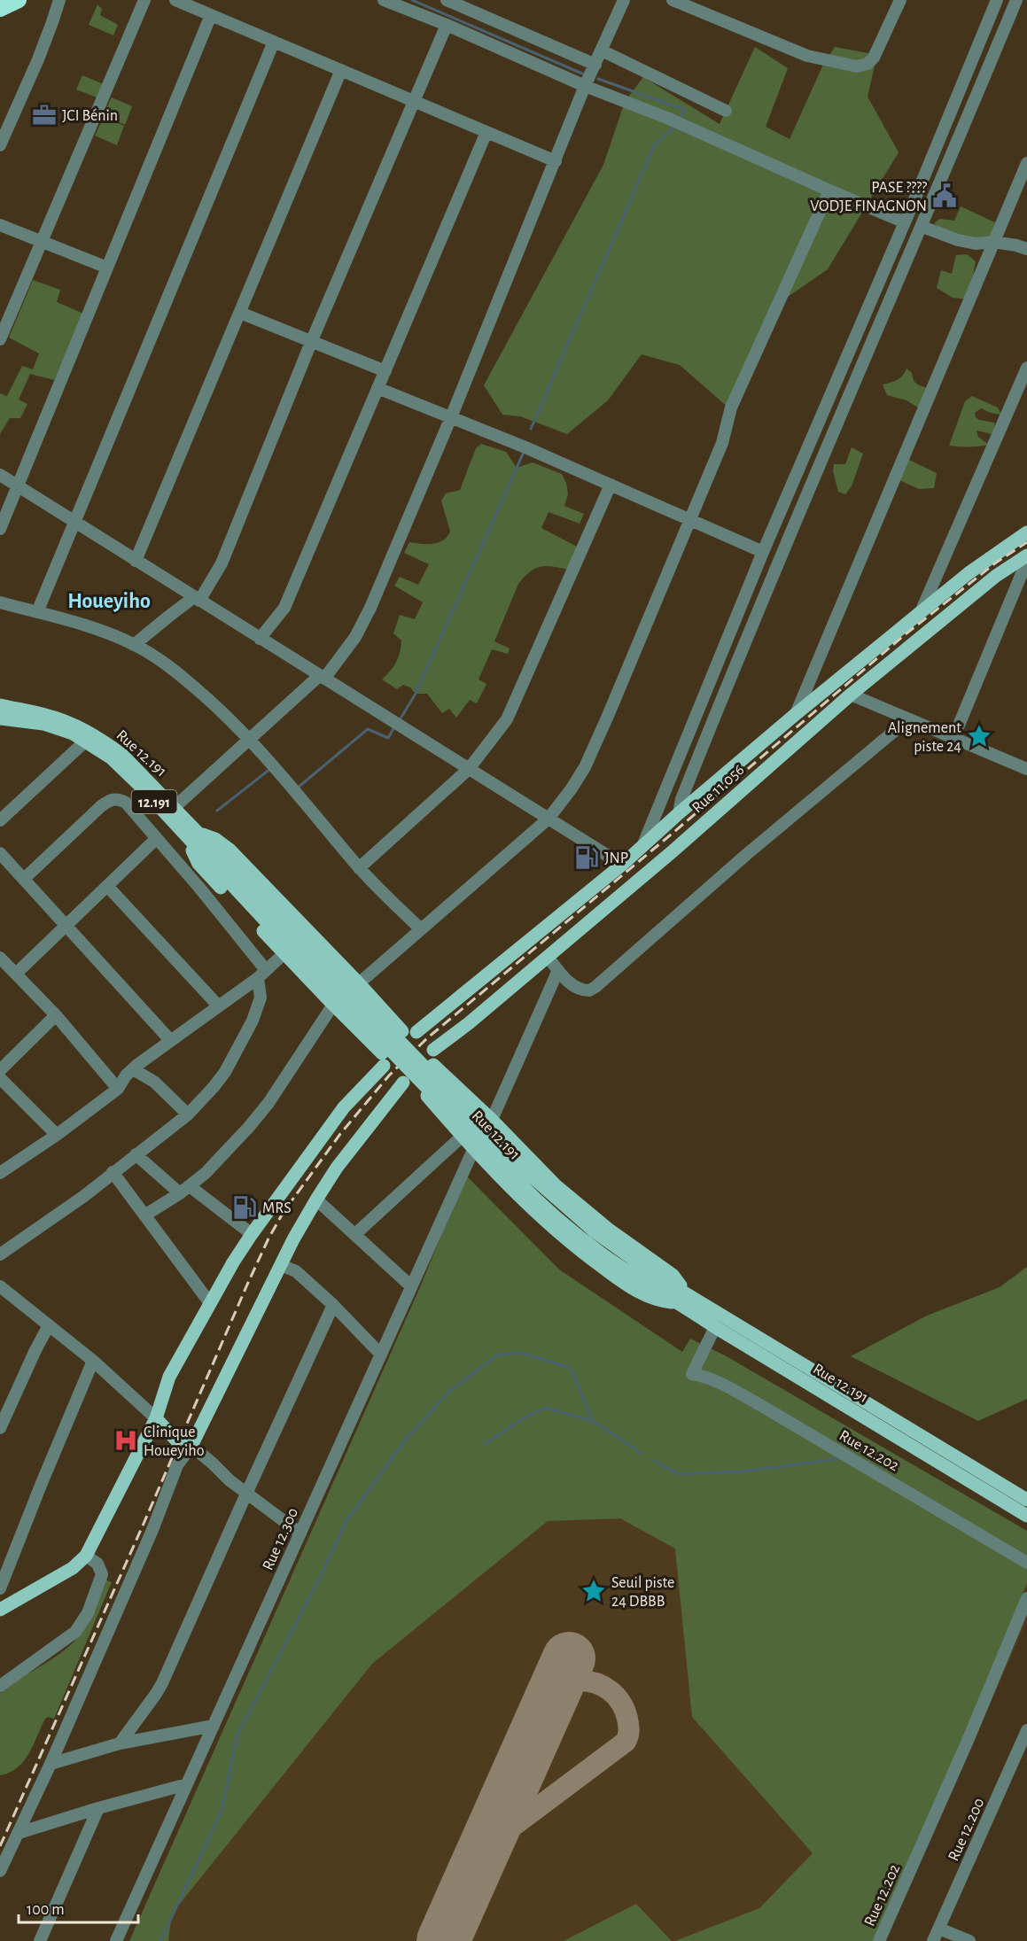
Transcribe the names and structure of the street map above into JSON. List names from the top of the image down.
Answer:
{
  "streets": {
    "main road": ["Rue 12.191", "Rue 11.056", "12.191"],
    "street": ["Rue 12.202", "Rue 12.300", "Rue 12.200"]
  },
  "crossings": [
    ["Rue 12.191", "Rue 12.202"]
  ],
  "districts": ["Houeyiho"],
  "places": {
    "office": ["JCI Bénin"],
    "public building": ["PASE ???? VODJE FINAGNON"],
    "place": ["Alignement piste 24", "Seuil piste 24 DBBB"],
    "fuel station": ["JNP", "MRS"],
    "hospital": ["Clinique Houeyiho"]
  },
  "scale_bar": "100 m"
}
